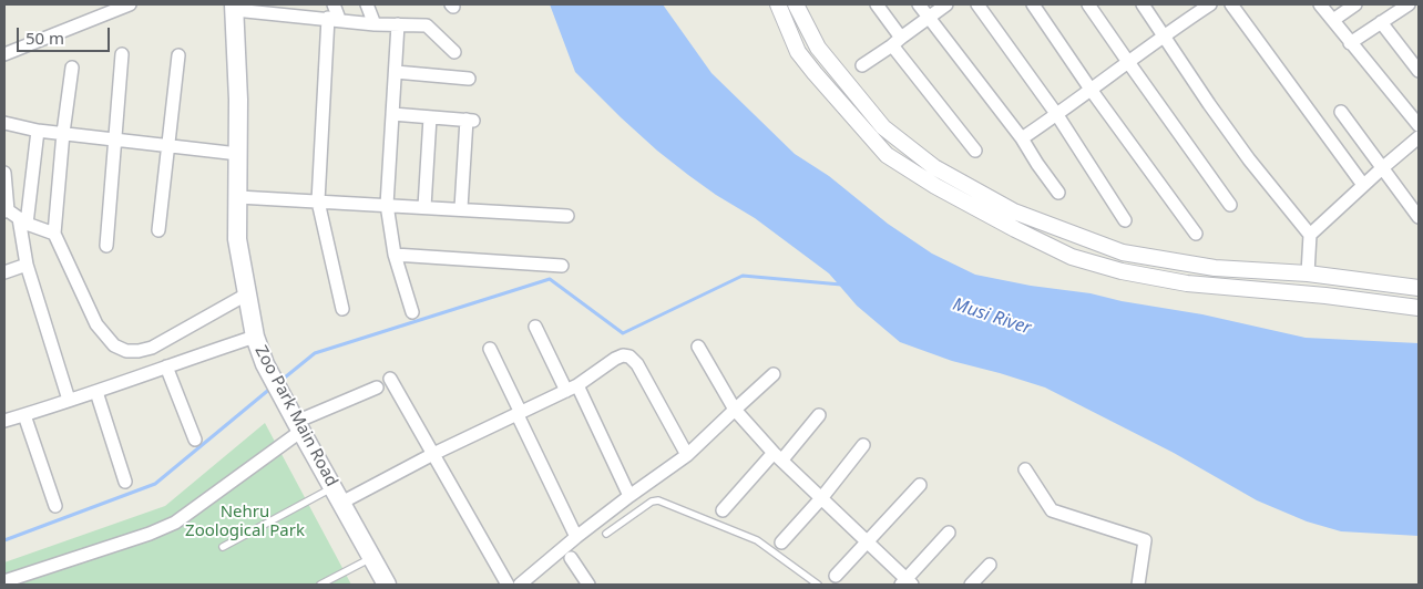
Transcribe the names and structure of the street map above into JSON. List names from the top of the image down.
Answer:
{
  "streets": {
    "main road": ["Zoo Park Main Road"]
  },
  "water": ["Musi River"],
  "parks": ["Nehru Zoological Park"],
  "scale_bar": "50 m"
}
